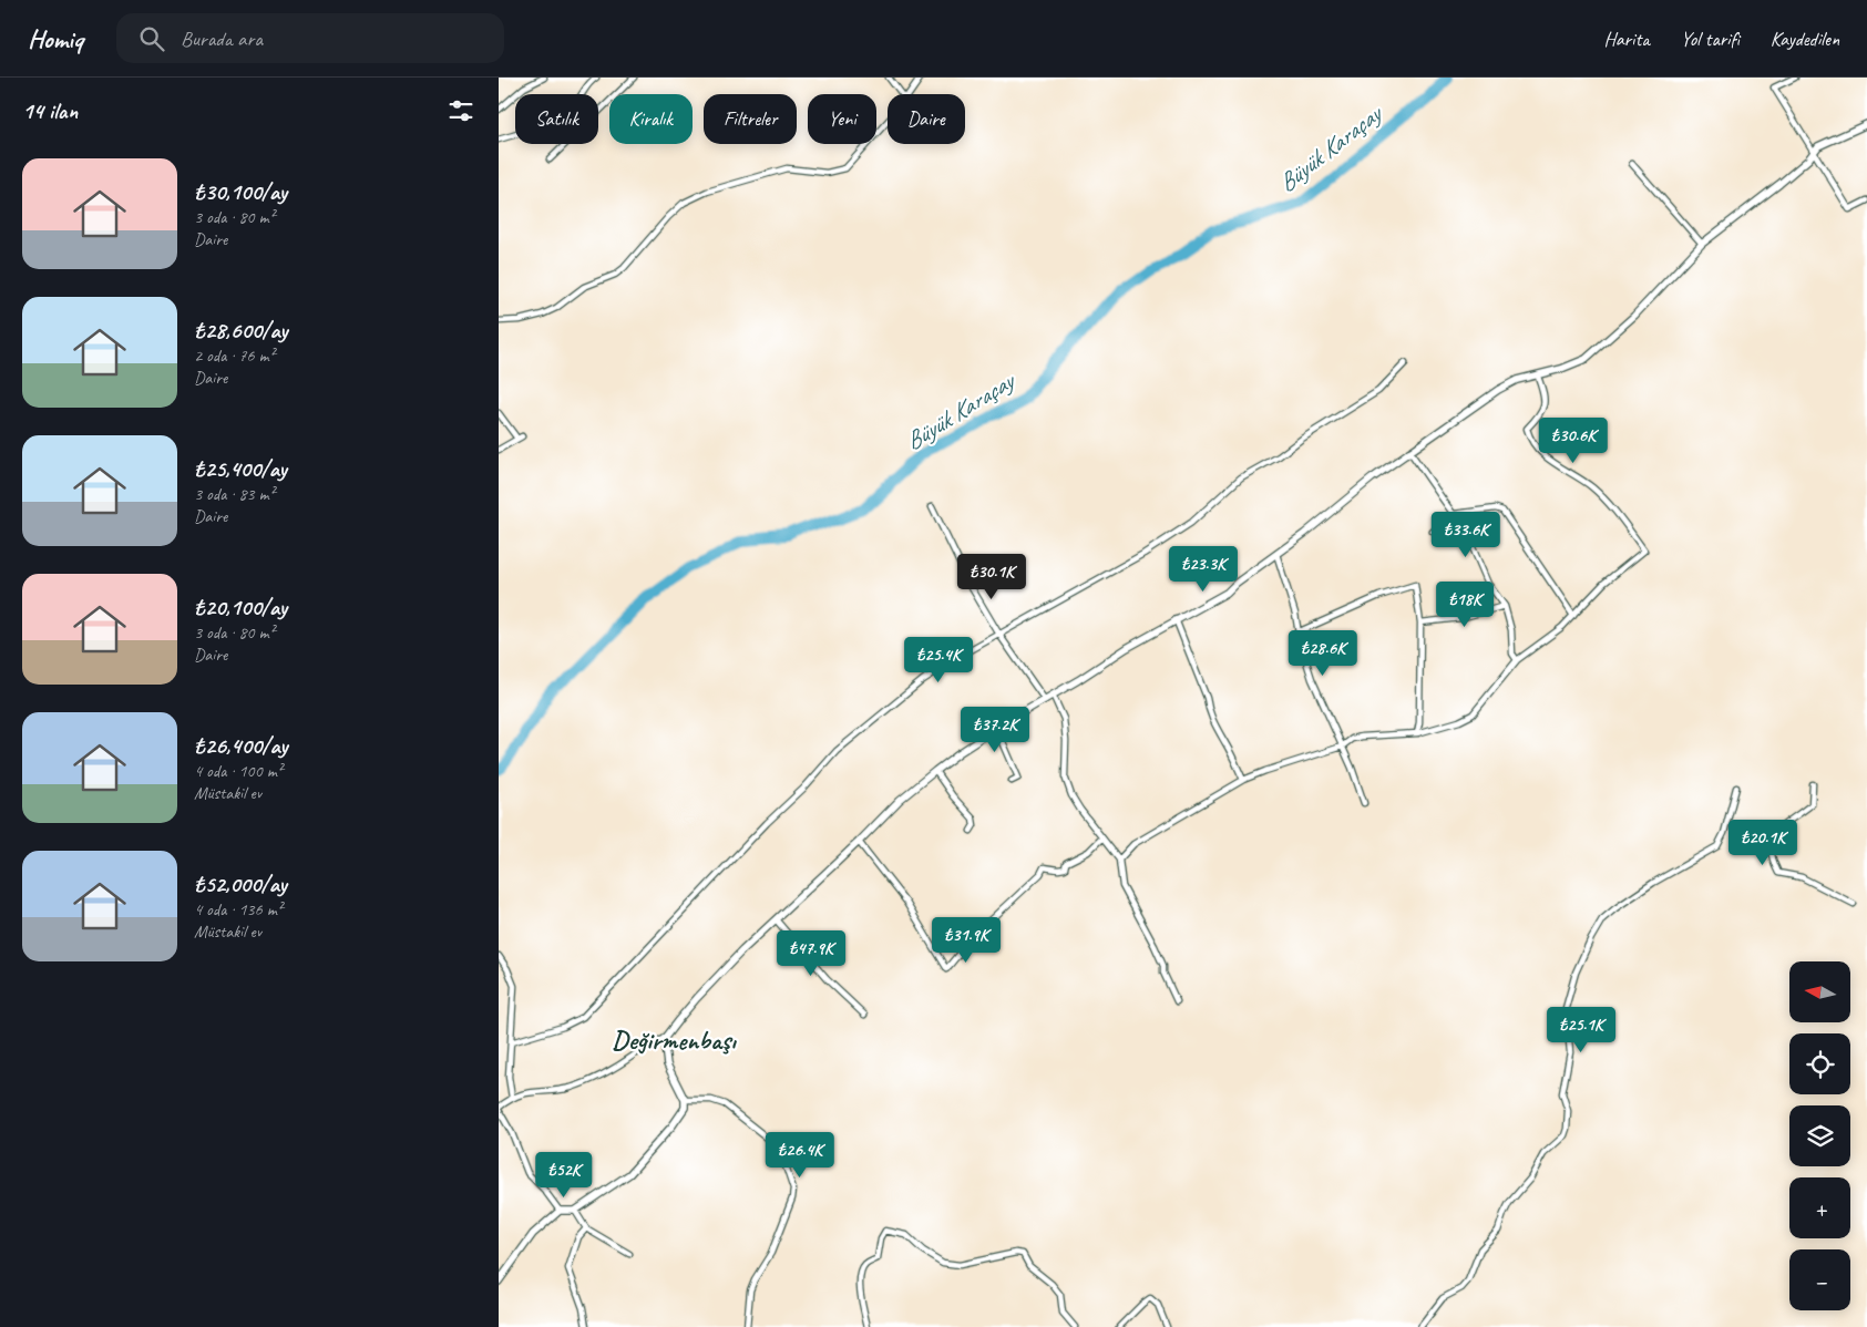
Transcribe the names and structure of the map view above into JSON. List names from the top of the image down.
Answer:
{
  "districts": ["Değirmenbaşı"],
  "water": ["Büyük Karaçay"],
  "north": "left",
  "page": {
    "header": "Homiq",
    "search": "Burada ara",
    "nav": ["Harita", "Yol tarifi", "Kaydedilen"],
    "heading": "14 ilan",
    "chip": [
      "Satılık",
      "Kiralık",
      "Filtreler",
      "Yeni",
      "Daire"
    ],
    "list": [
      {
        "name": "₺30,100/ay",
        "note": "3 oda · 80 m² · Daire"
      },
      {
        "name": "₺28,600/ay",
        "note": "2 oda · 76 m² · Daire"
      },
      {
        "name": "₺25,400/ay",
        "note": "3 oda · 83 m² · Daire"
      },
      {
        "name": "₺20,100/ay",
        "note": "3 oda · 80 m² · Daire"
      },
      {
        "name": "₺26,400/ay",
        "note": "4 oda · 100 m² · Müstakil ev"
      },
      {
        "name": "₺52,000/ay",
        "note": "4 oda · 136 m² · Müstakil ev"
      }
    ],
    "price": [
      "₺30.6K",
      "₺33.6K",
      "₺23.3K",
      "₺30.1K",
      "₺18K",
      "₺28.6K",
      "₺25.4K",
      "₺37.2K",
      "₺20.1K",
      "₺31.9K",
      "₺47.9K",
      "₺25.1K",
      "₺26.4K",
      "₺52K"
    ],
    "map_buttons": ["+", "−"]
  }
}
